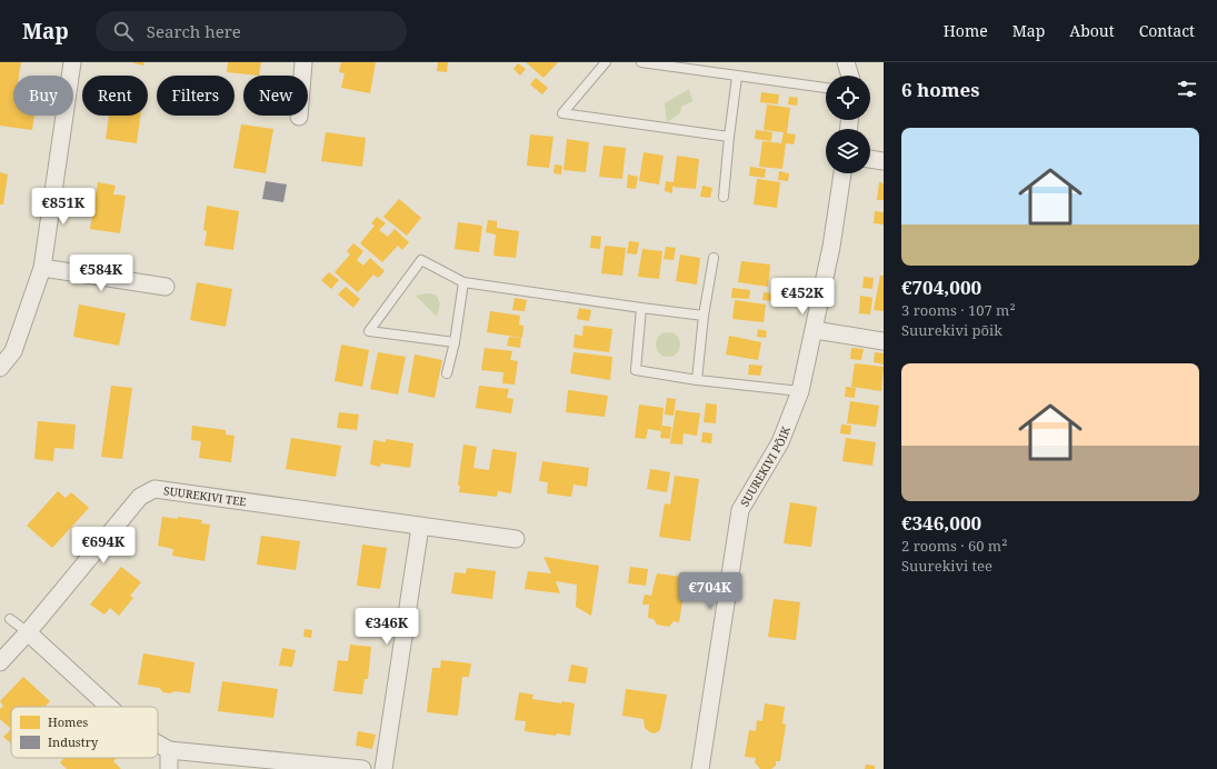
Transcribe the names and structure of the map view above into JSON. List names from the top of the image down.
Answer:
{
  "streets": {
    "street": ["SUUREKIVI PÕIK", "SUUREKIVI TEE"]
  },
  "legend": ["Homes", "Industry"],
  "page": {
    "header": "Map",
    "search": "Search here",
    "nav": [
      "Home",
      "Map",
      "About",
      "Contact"
    ],
    "heading": "6 homes",
    "chip": [
      "Buy",
      "Rent",
      "Filters",
      "New"
    ],
    "list": [
      {
        "name": "€704,000",
        "note": "3 rooms · 107 m² · Suurekivi põik"
      },
      {
        "name": "€346,000",
        "note": "2 rooms · 60 m² · Suurekivi tee"
      }
    ],
    "price": [
      "€851K",
      "€584K",
      "€452K",
      "€694K",
      "€704K",
      "€346K"
    ]
  }
}
